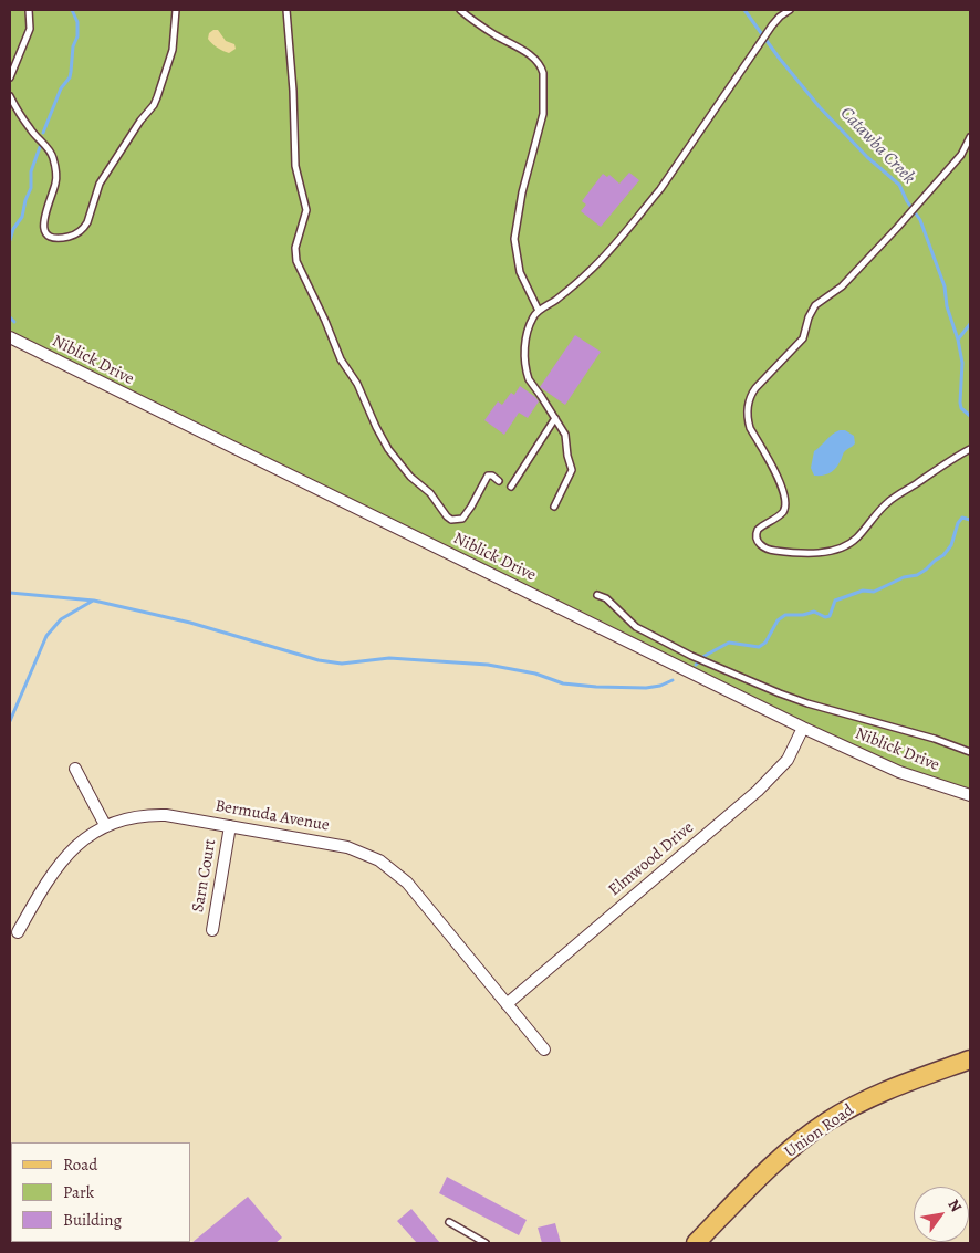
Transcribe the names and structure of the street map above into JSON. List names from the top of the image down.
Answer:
{
  "streets": {
    "main road": ["Union Road"],
    "street": [
      "Niblick Drive",
      "Bermuda Avenue",
      "Elmwood Drive",
      "Sarn Court"
    ]
  },
  "crossings": [
    ["Niblick Drive", "Elmwood Drive"],
    ["Bermuda Avenue", "Elmwood Drive"],
    ["Bermuda Avenue", "Sarn Court"]
  ],
  "water": ["Catawba Creek"],
  "legend": ["Road", "Park", "Building"],
  "north": "top right"
}
